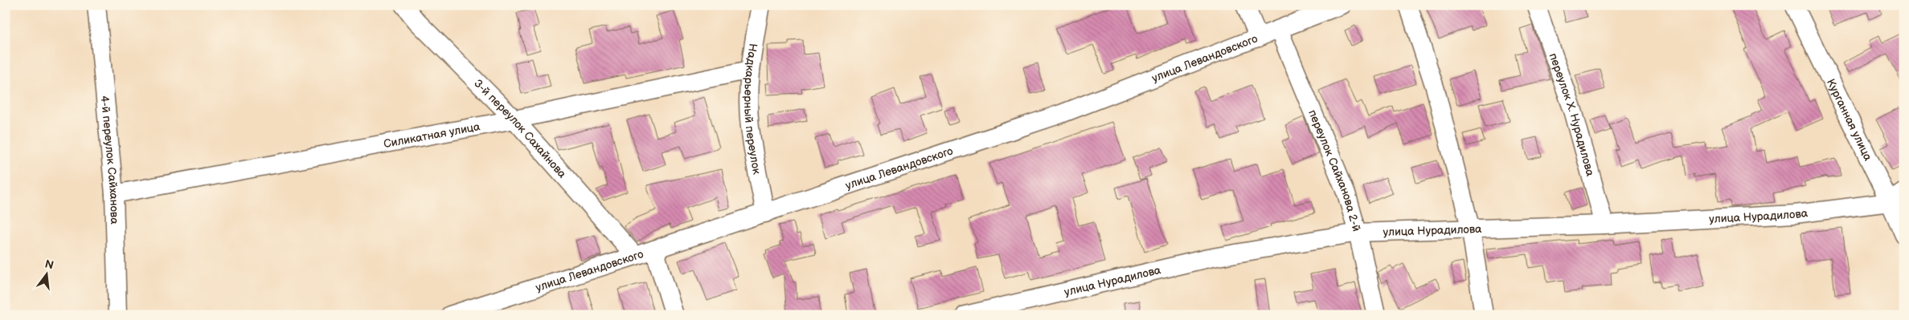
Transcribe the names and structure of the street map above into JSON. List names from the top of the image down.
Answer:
{
  "streets": {
    "street": [
      "улица Левандовского",
      "Надкарьерный переулок",
      "переулок Х. Нурадилова",
      "Курганная улица",
      "3-й переулок Сахайнова",
      "Силикатная улица",
      "4-й переулок Сайханова",
      "переулок Сайханова 2-й",
      "улица Нурадилова"
    ]
  },
  "crossings": [
    ["улица Левандовского", "Надкарьерный переулок"],
    ["улица Левандовского", "3-й переулок Сахайнова"],
    ["улица Левандовского", "переулок Сайханова 2-й"],
    ["Надкарьерный переулок", "Силикатная улица"],
    ["переулок Х. Нурадилова", "улица Нурадилова"],
    ["Курганная улица", "улица Нурадилова"],
    ["3-й переулок Сахайнова", "Силикатная улица"],
    ["Силикатная улица", "4-й переулок Сайханова"],
    ["переулок Сайханова 2-й", "улица Нурадилова"]
  ],
  "north": "top"
}
